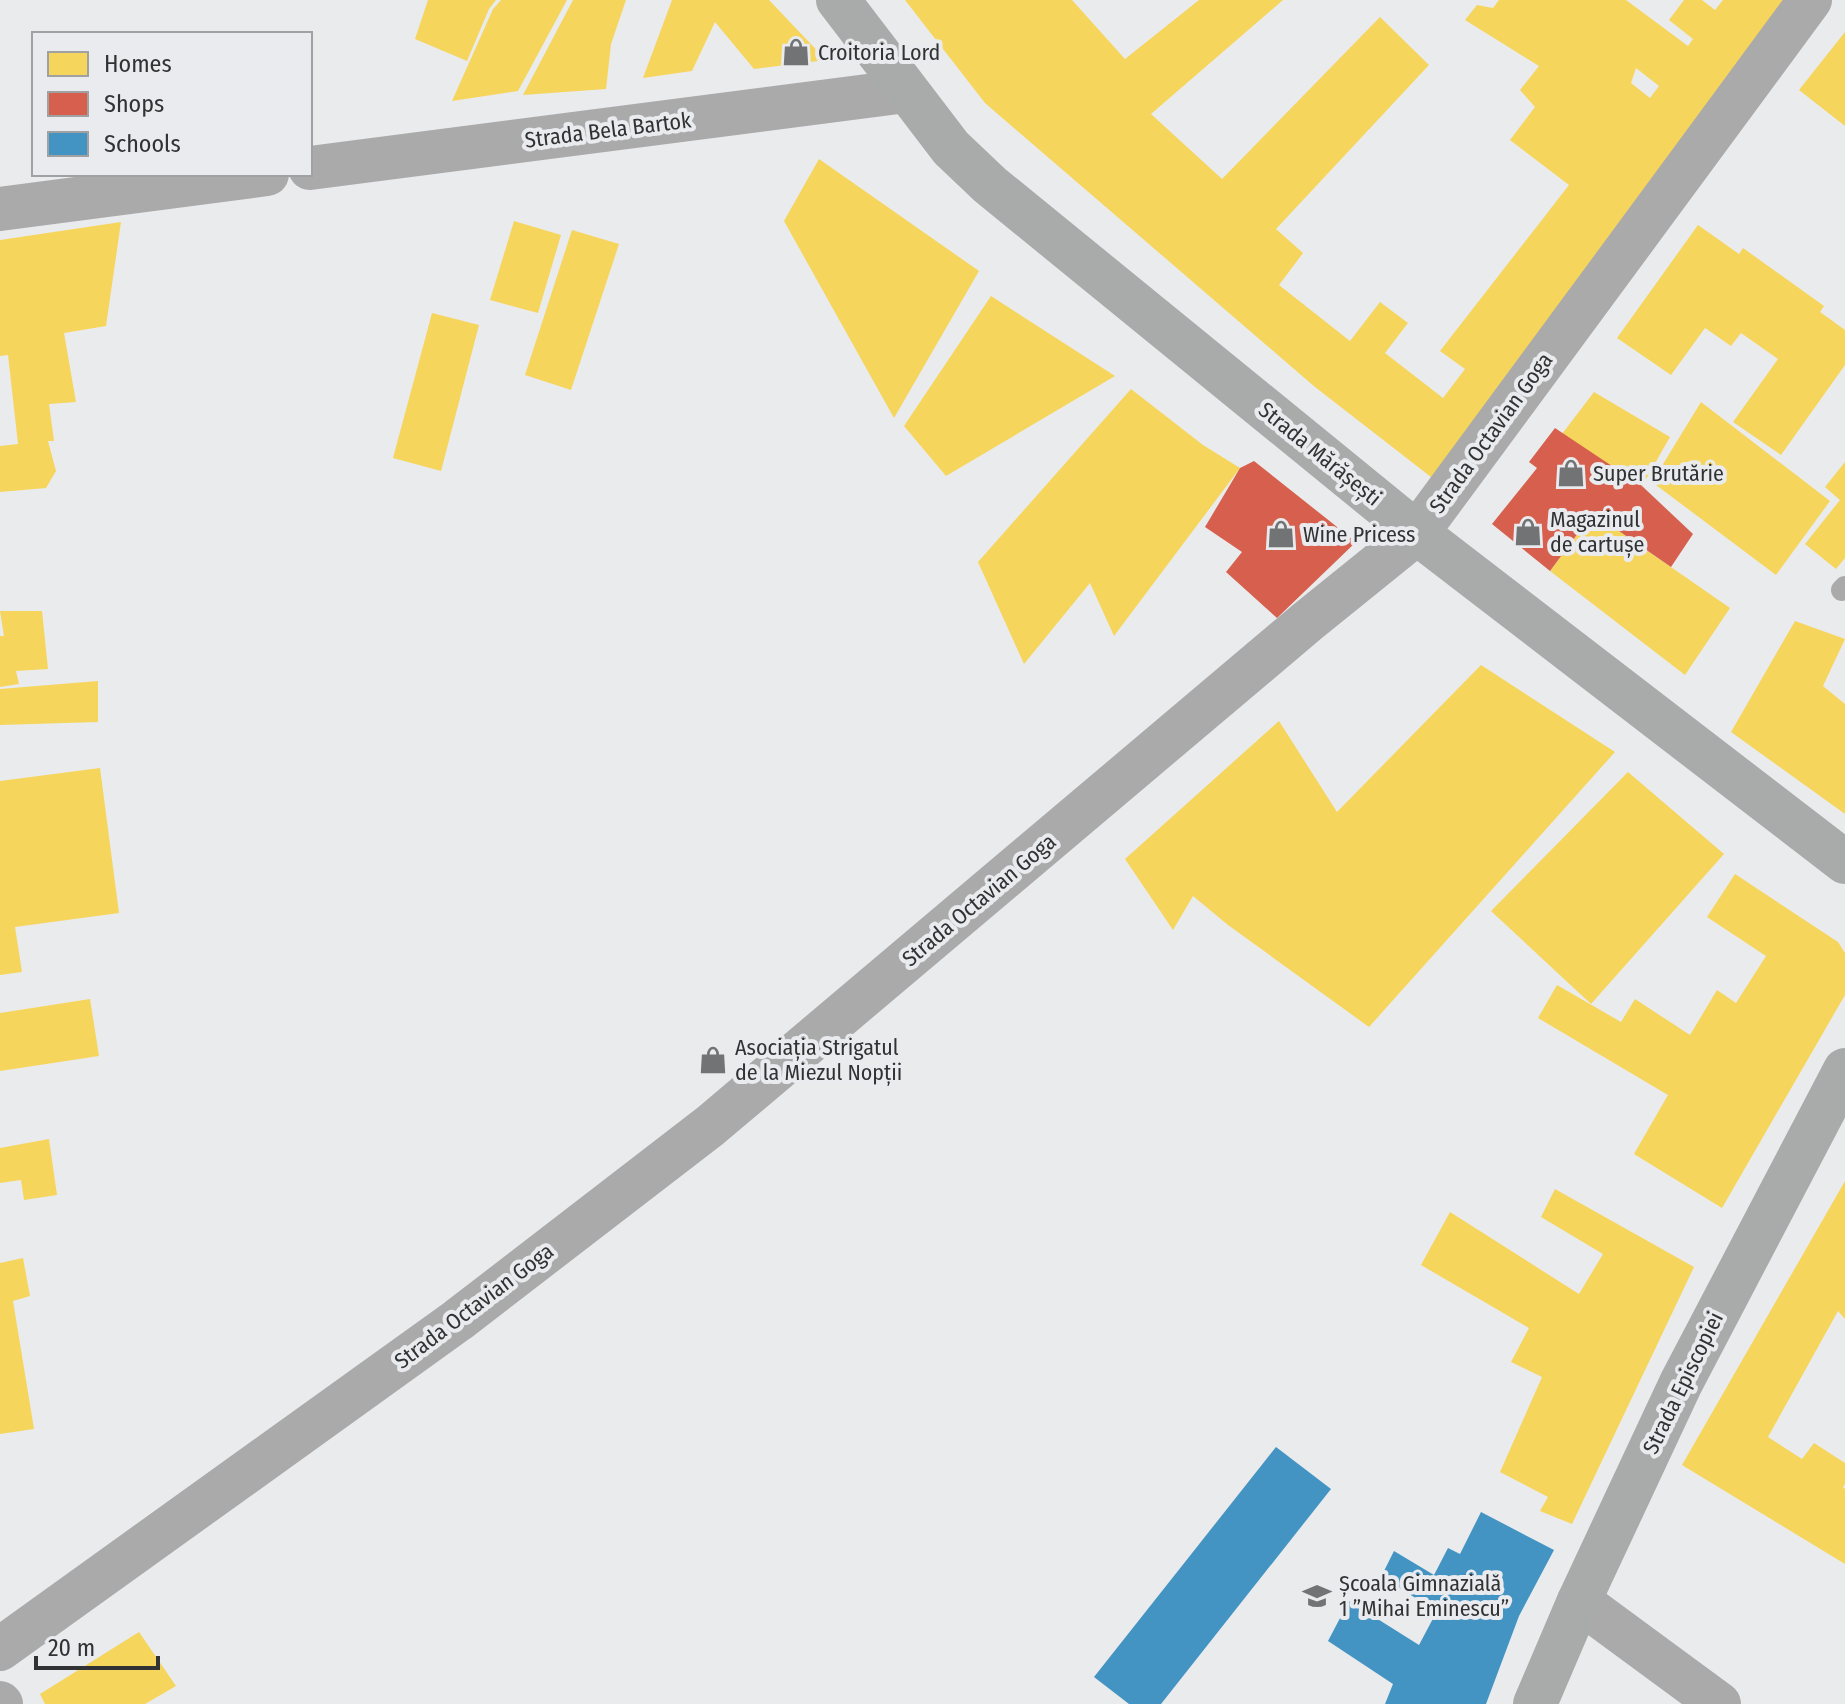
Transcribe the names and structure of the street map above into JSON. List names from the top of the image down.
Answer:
{
  "streets": {
    "street": [
      "Strada Bela Bartok",
      "Strada Octavian Goga",
      "Strada Mărășești",
      "Strada Episcopiei"
    ]
  },
  "crossings": [
    ["Strada Bela Bartok", "Strada Mărășești"],
    ["Strada Octavian Goga", "Strada Mărășești"]
  ],
  "places": {
    "shop": [
      "Croitoria Lord",
      "Super Brutărie",
      "Magazinul de cartușe",
      "Wine Pricess",
      "Asociația Strigatul de la Miezul Nopții"
    ],
    "school or university": ["Școala Gimnazială 1 ”Mihai Eminescu”"]
  },
  "legend": ["Homes", "Shops", "Schools"],
  "scale_bar": "20 m"
}
